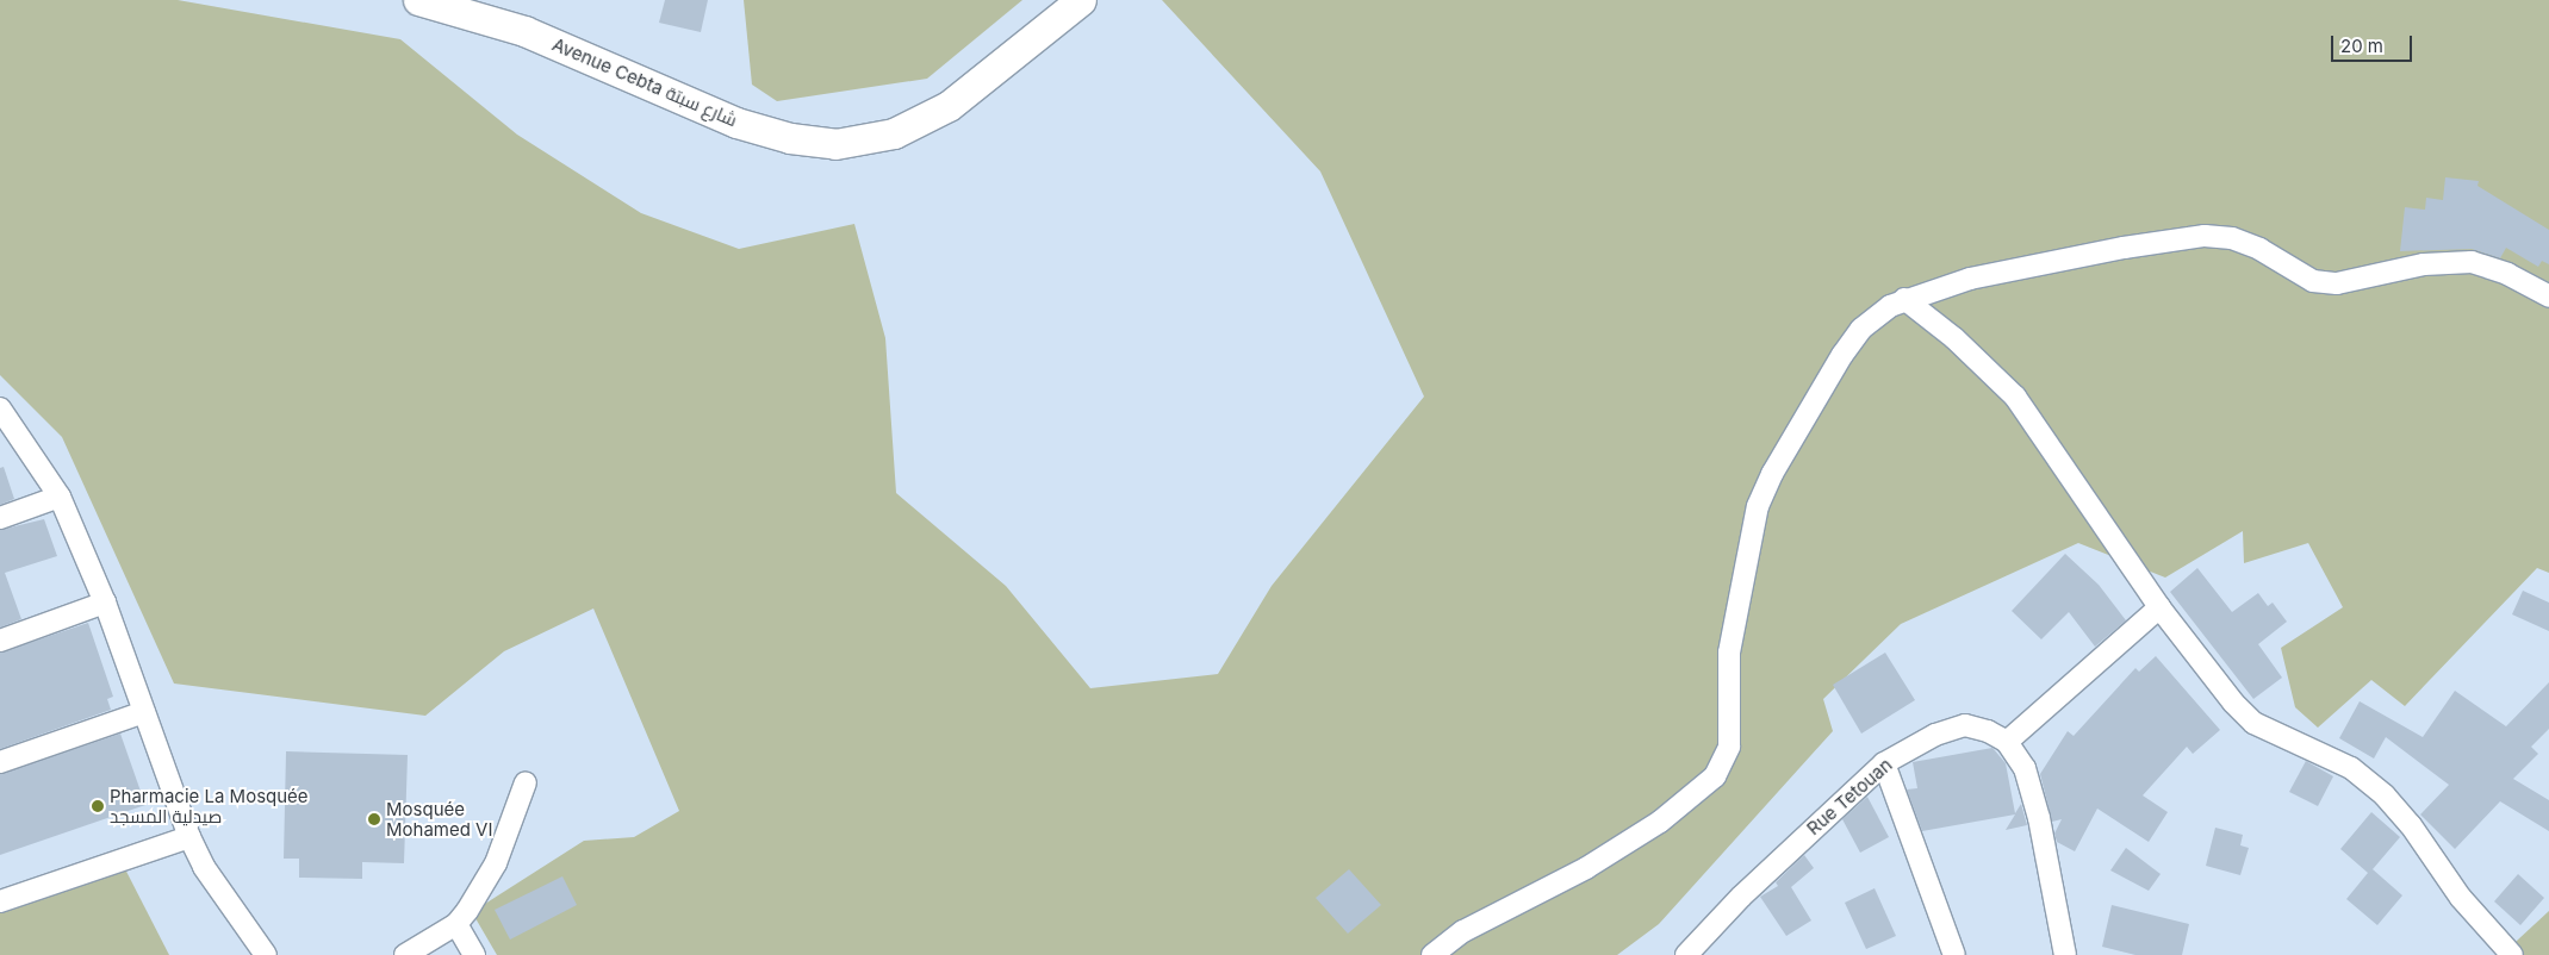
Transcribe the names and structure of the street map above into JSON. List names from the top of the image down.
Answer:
{
  "streets": {
    "street": ["Avenue Cebta شارع سبتة", "Rue Tetouan"]
  },
  "places": ["Pharmacie La Mosquée صيدلية المسجد", "Mosquée Mohamed VI"],
  "scale_bar": "20 m"
}
